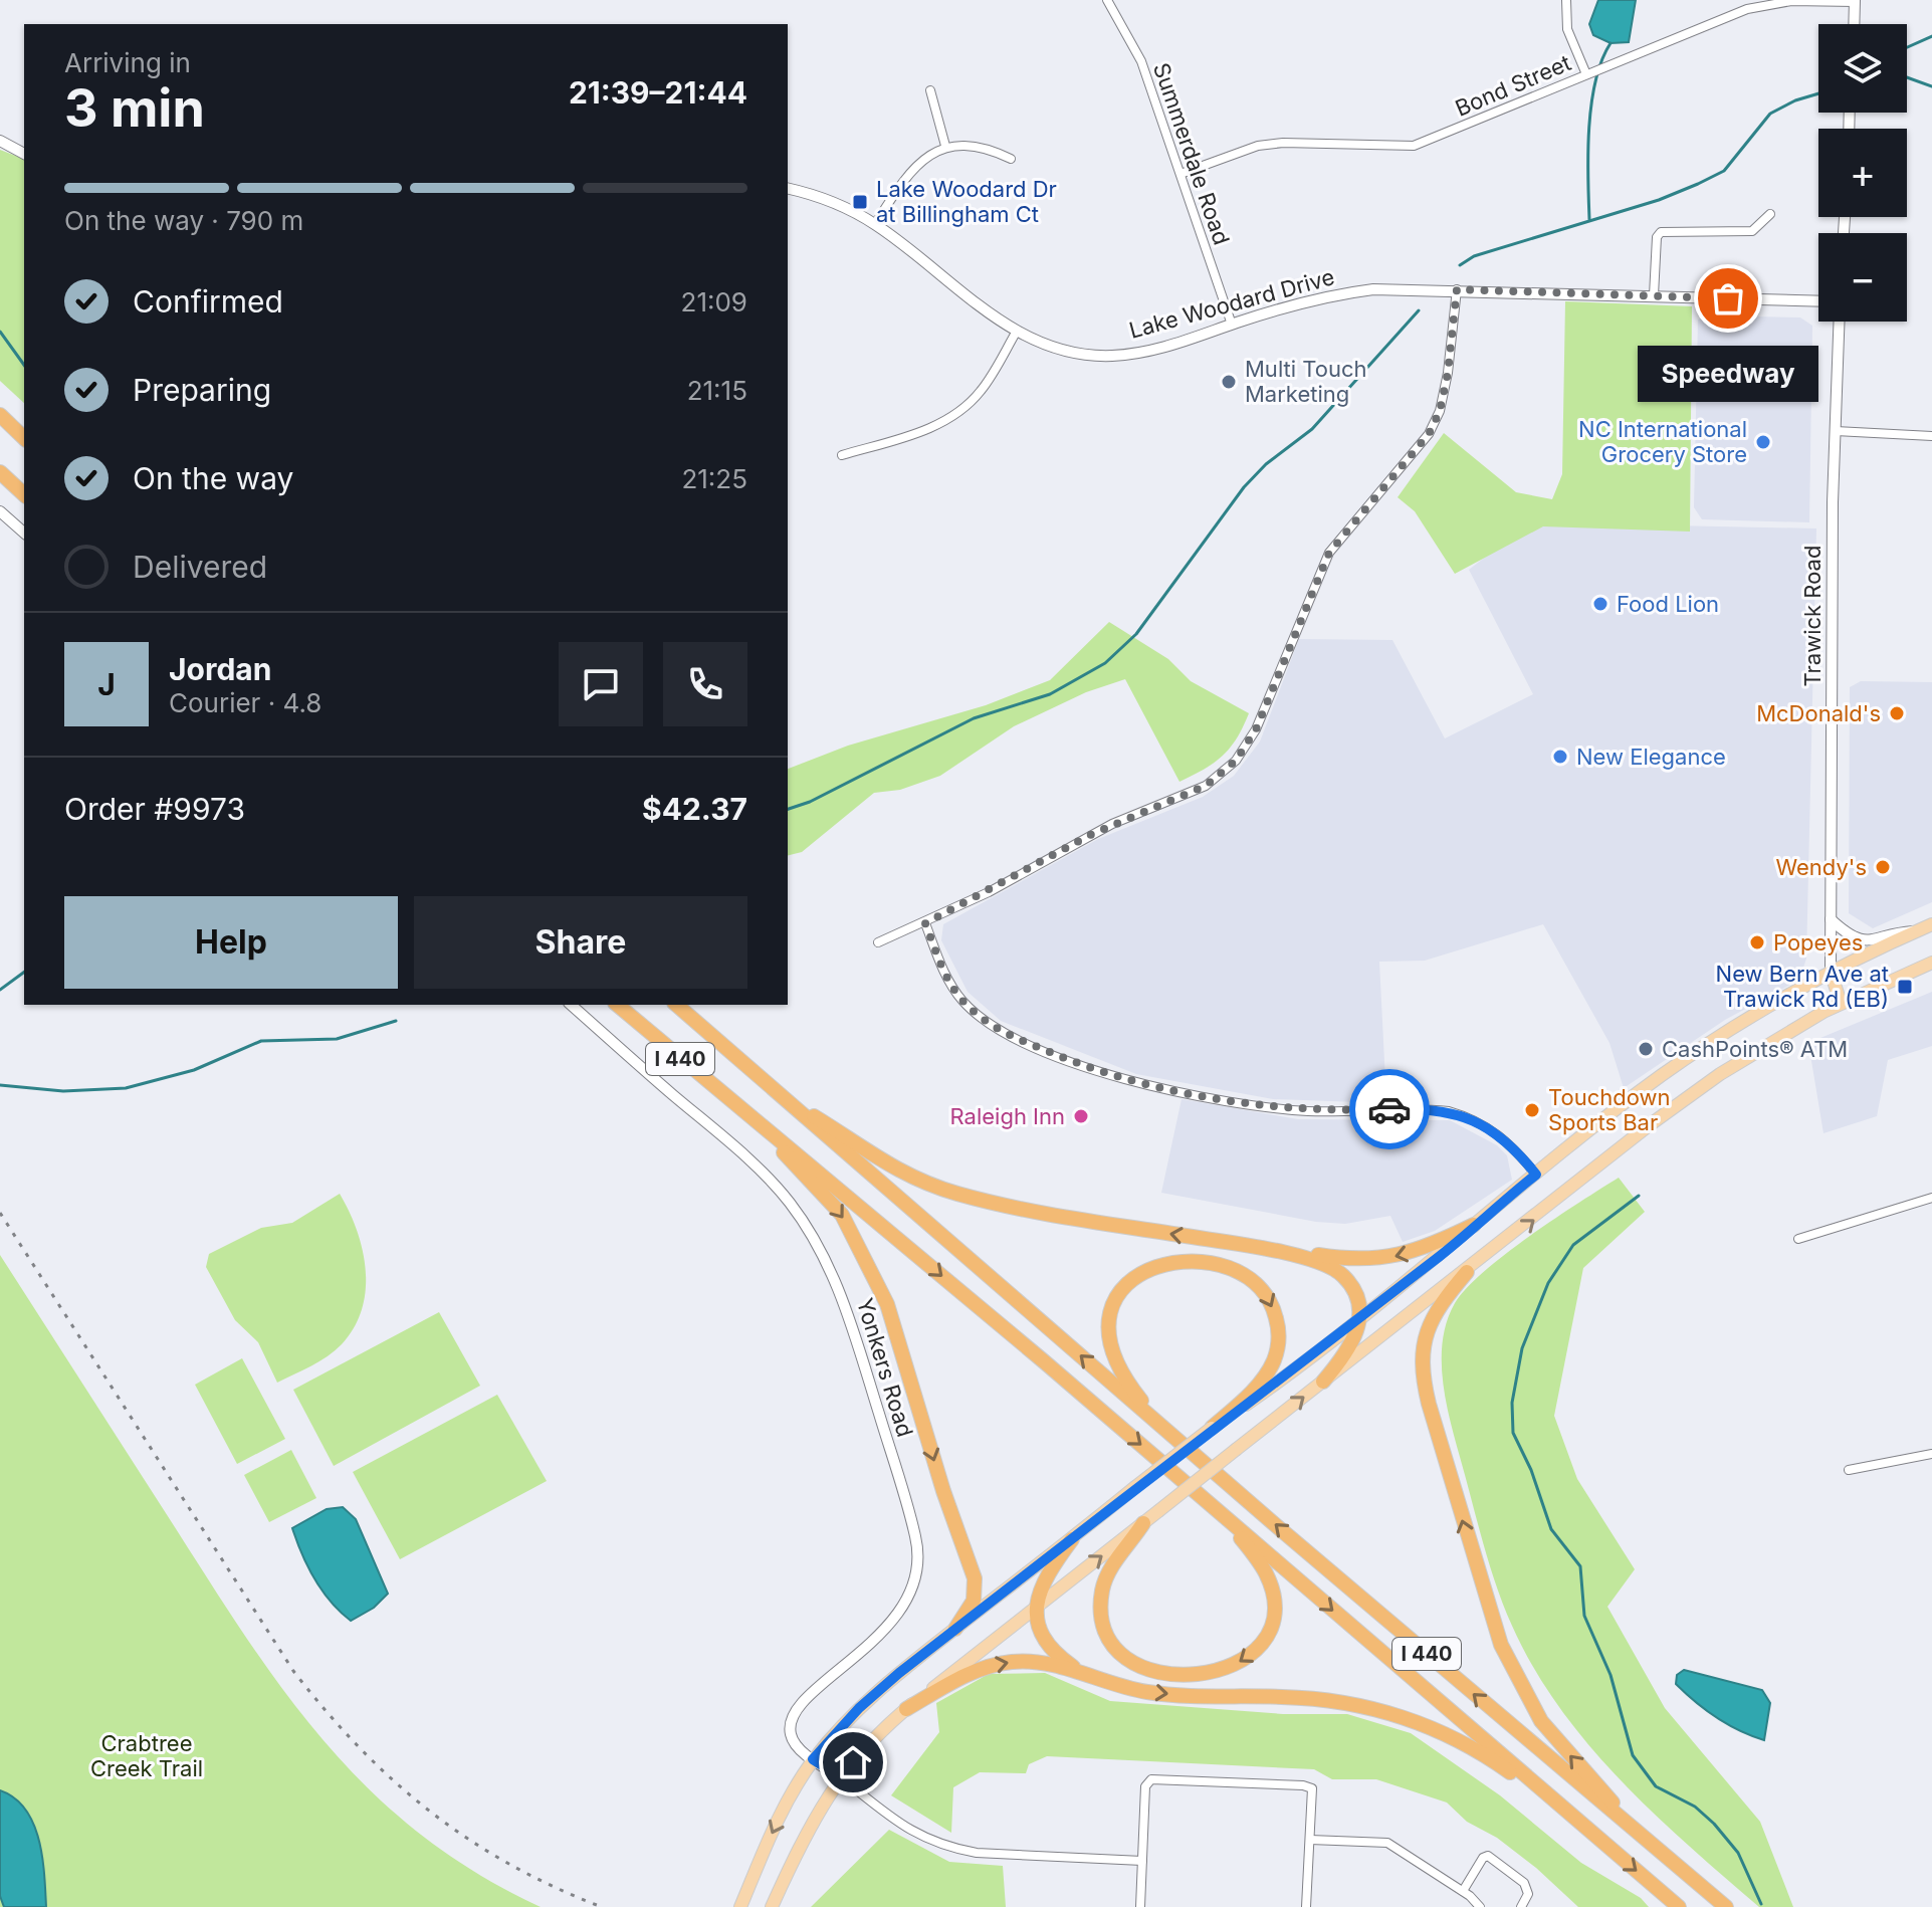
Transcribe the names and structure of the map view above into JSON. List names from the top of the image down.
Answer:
{
  "streets": {
    "highway": ["I 440"],
    "street": [
      "Bond Street",
      "Summerdale Road",
      "Lake Woodard Drive",
      "Trawick Road",
      "Yonkers Road"
    ]
  },
  "crossings": [
    ["Bond Street", "Summerdale Road"],
    ["Summerdale Road", "Lake Woodard Drive"]
  ],
  "parks": ["Crabtree Creek Trail"],
  "places": {
    "transit": ["Lake Woodard Dr at Billingham Ct", "New Bern Ave at Trawick Rd (EB)"],
    "other": [
      "Speedway",
      "Multi Touch Marketing",
      "NC International Grocery Store",
      "Food Lion",
      "McDonald's",
      "New Elegance",
      "Wendy's",
      "Popeyes",
      "CashPoints® ATM",
      "Touchdown Sports Bar",
      "Raleigh Inn"
    ]
  },
  "page": {
    "map_buttons": ["+", "−"],
    "heading": ["3 min", "Arriving in", "21:39–21:44"],
    "panel": [
      "Jordan",
      "Courier · 4.8",
      "Order #9973",
      "$42.37"
    ],
    "bar": "On the way · 790 m",
    "list": [
      ["Confirmed", "21:09"],
      ["Preparing", "21:15"],
      ["On the way", "21:25"],
      "Delivered"
    ],
    "bubble": "Speedway",
    "round": "J",
    "buttons": ["Help", "Share"]
  }
}
